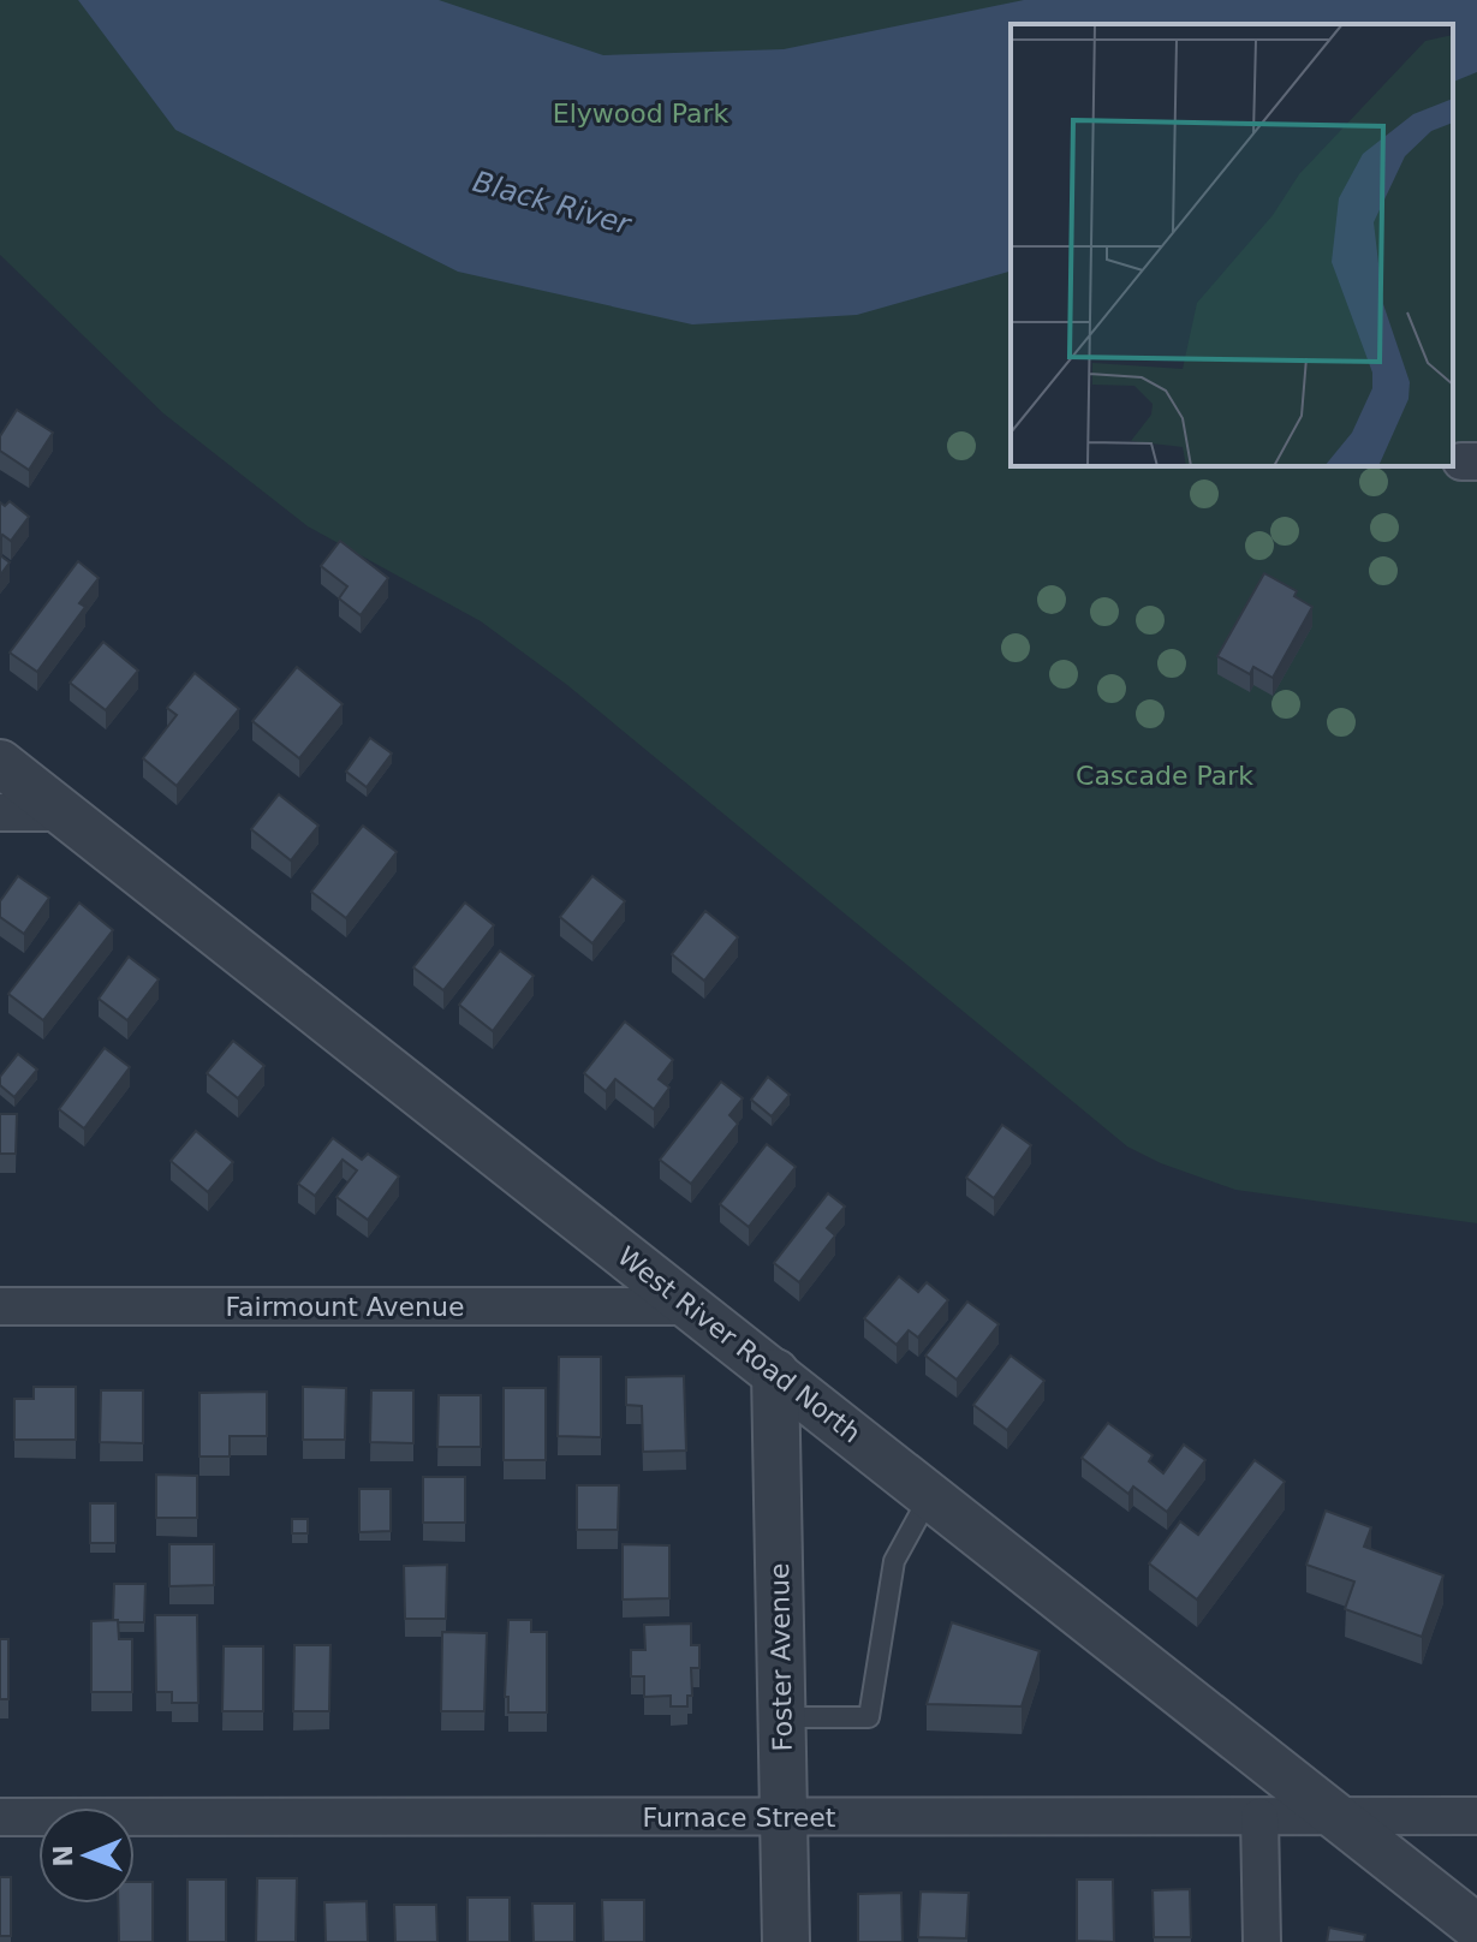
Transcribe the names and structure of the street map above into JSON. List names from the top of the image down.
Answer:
{
  "streets": {
    "street": [
      "Fairmount Avenue",
      "West River Road North",
      "Foster Avenue",
      "Furnace Street"
    ]
  },
  "crossings": [
    ["Fairmount Avenue", "West River Road North"],
    ["West River Road North", "Foster Avenue"],
    ["West River Road North", "Furnace Street"],
    ["Foster Avenue", "Furnace Street"]
  ],
  "water": ["Black River"],
  "parks": ["Elywood Park", "Cascade Park"],
  "north": "left"
}
